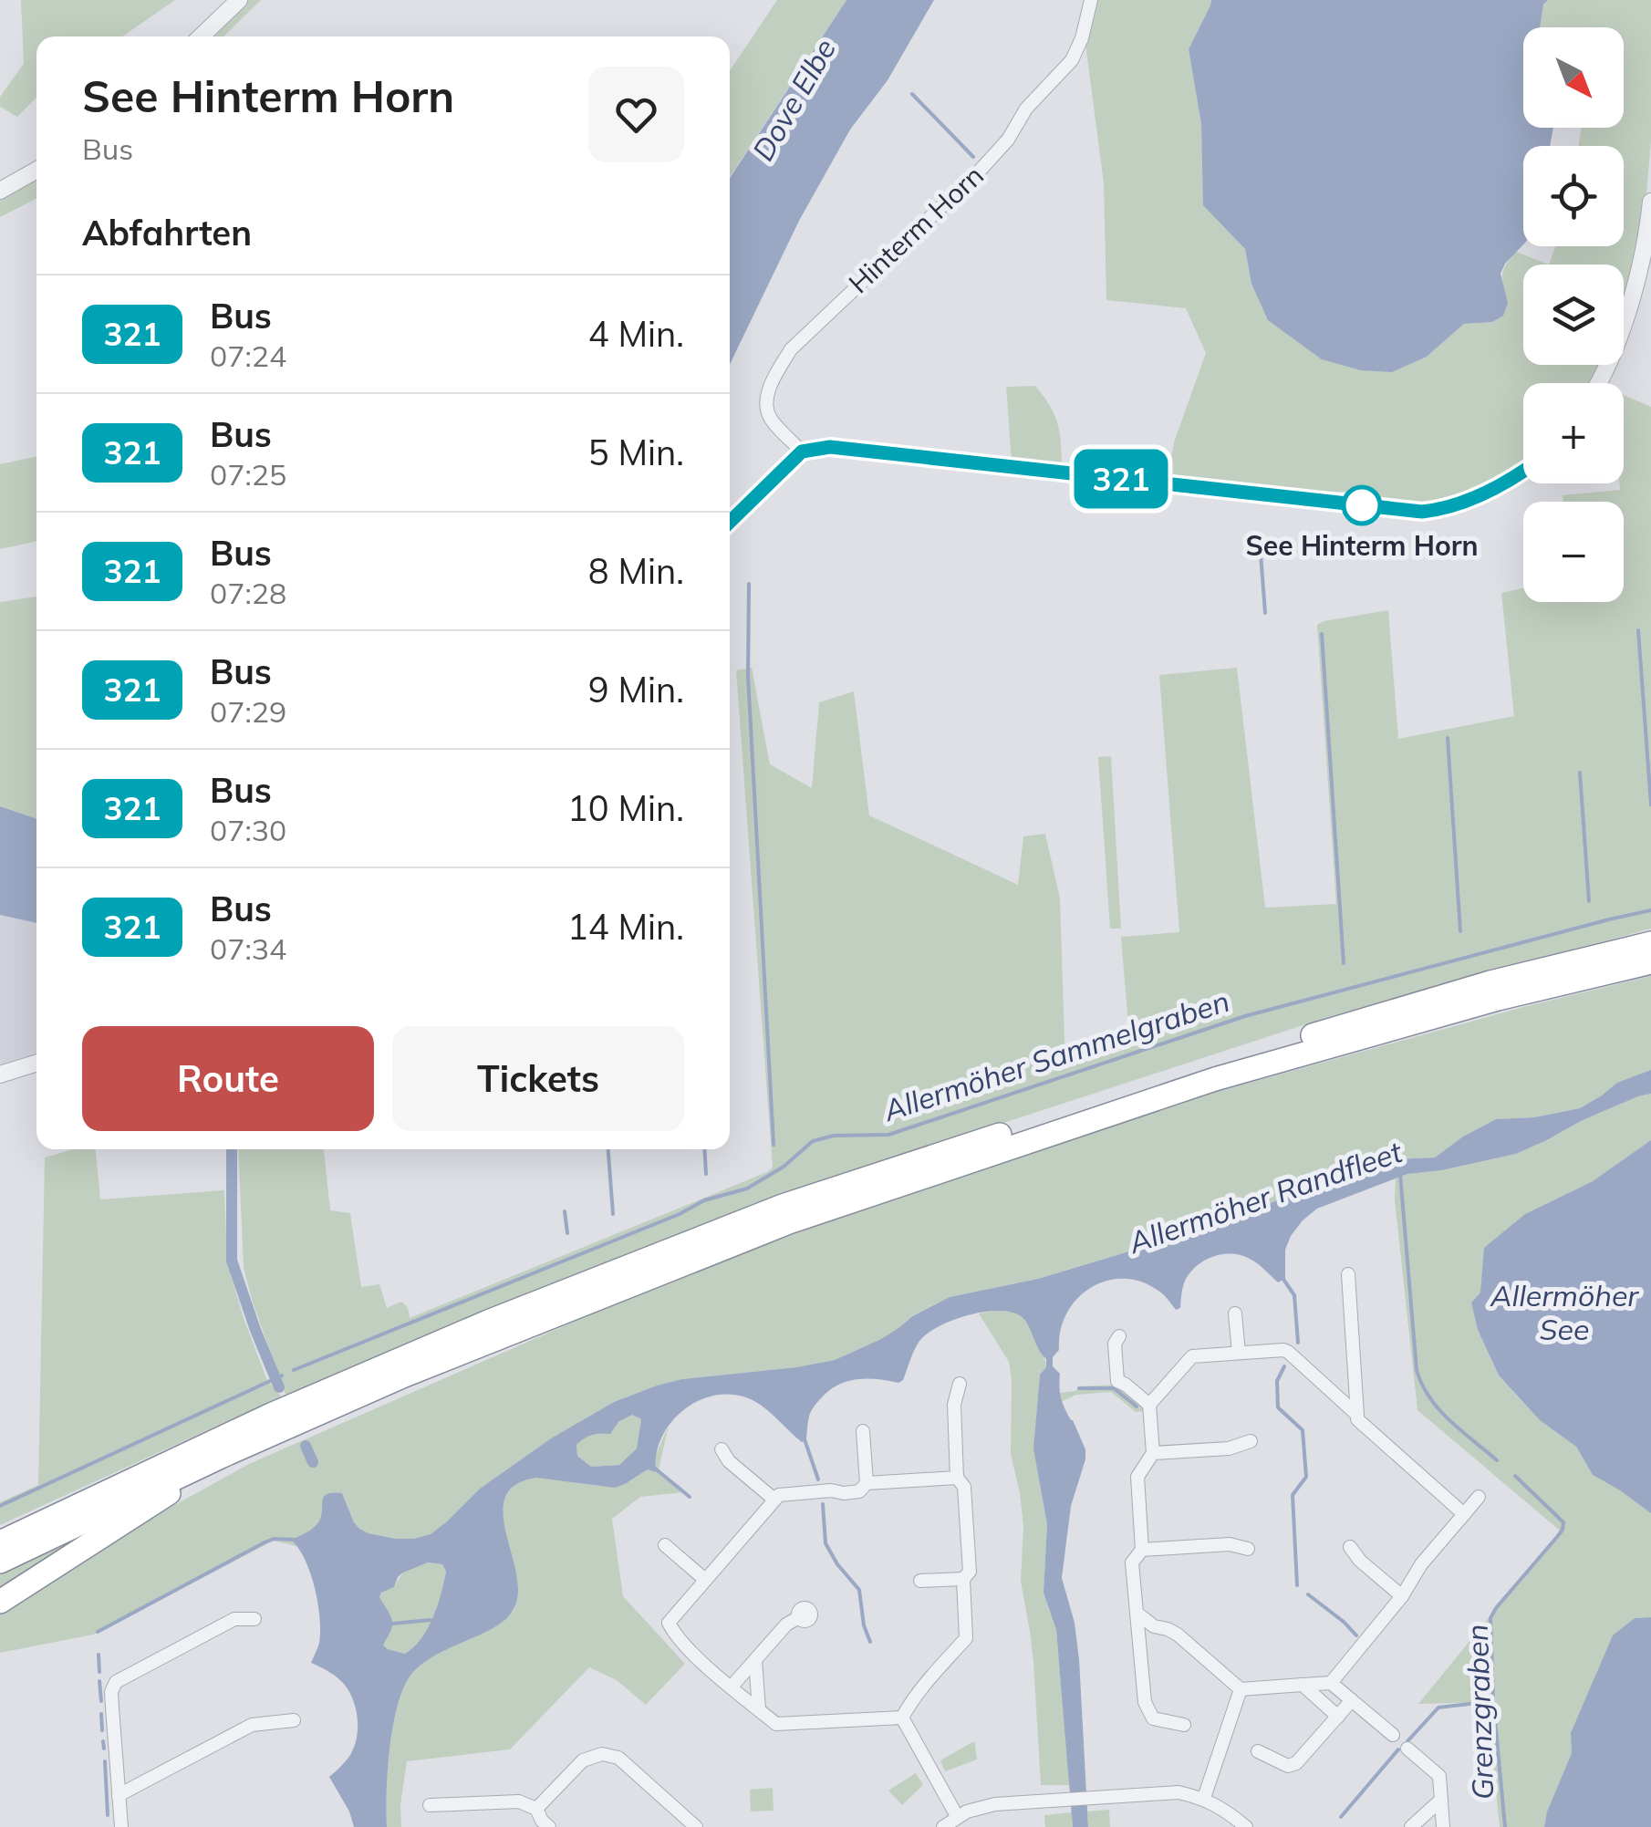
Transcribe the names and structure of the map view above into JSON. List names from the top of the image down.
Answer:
{
  "streets": {
    "street": ["Hinterm Horn"]
  },
  "water": [
    "Dove Elbe",
    "Allermöher Sammelgraben",
    "Allermöher Randfleet",
    "Allermöher See",
    "Grenzgraben"
  ],
  "places": ["See Hinterm Horn"],
  "lines": ["bus line 321"],
  "north": "bottom right",
  "page": {
    "on_map": "321",
    "map_buttons": ["+", "−"],
    "heading": [
      ["See Hinterm Horn", "Bus"],
      "Abfahrten"
    ],
    "list": [
      {
        "mark": "321",
        "name": "Bus",
        "note": "07:24",
        "value": "4 Min."
      },
      {
        "mark": "321",
        "name": "Bus",
        "note": "07:25",
        "value": "5 Min."
      },
      {
        "mark": "321",
        "name": "Bus",
        "note": "07:28",
        "value": "8 Min."
      },
      {
        "mark": "321",
        "name": "Bus",
        "note": "07:29",
        "value": "9 Min."
      },
      {
        "mark": "321",
        "name": "Bus",
        "note": "07:30",
        "value": "10 Min."
      },
      {
        "mark": "321",
        "name": "Bus",
        "note": "07:34",
        "value": "14 Min."
      }
    ],
    "buttons": ["Route", "Tickets"]
  }
}
